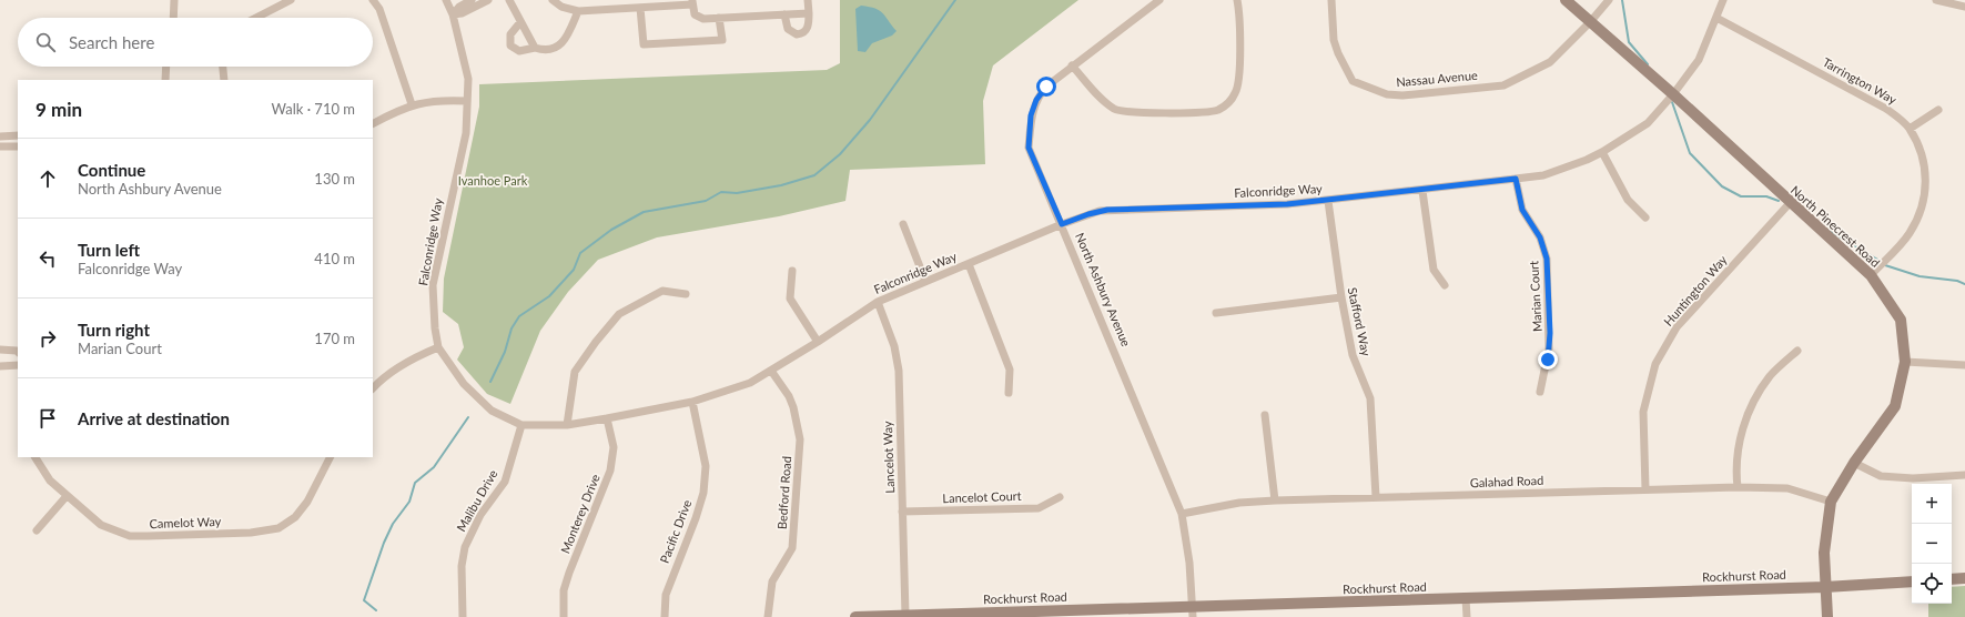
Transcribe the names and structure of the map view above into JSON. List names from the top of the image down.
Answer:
{
  "streets": {
    "street": [
      "Nassau Avenue",
      "Tarrington Way",
      "Falconridge Way",
      "North Pinecrest Road",
      "North Ashbury Avenue",
      "Huntington Way",
      "Marian Court",
      "Stafford Way",
      "Lancelot Way",
      "Galahad Road",
      "Bedford Road",
      "Lancelot Court",
      "Malibu Drive",
      "Monterey Drive",
      "Camelot Way",
      "Pacific Drive",
      "Rockhurst Road"
    ]
  },
  "crossings": [
    ["Nassau Avenue", "North Pinecrest Road"],
    ["Tarrington Way", "Falconridge Way"],
    ["Tarrington Way", "North Pinecrest Road"],
    ["Falconridge Way", "North Pinecrest Road"],
    ["Falconridge Way", "North Ashbury Avenue"],
    ["Falconridge Way", "Marian Court"],
    ["Falconridge Way", "Stafford Way"],
    ["Falconridge Way", "Lancelot Way"],
    ["Falconridge Way", "Bedford Road"],
    ["Falconridge Way", "Malibu Drive"],
    ["Falconridge Way", "Monterey Drive"],
    ["Falconridge Way", "Pacific Drive"],
    ["North Pinecrest Road", "Huntington Way"],
    ["North Pinecrest Road", "Galahad Road"],
    ["North Pinecrest Road", "Rockhurst Road"],
    ["North Ashbury Avenue", "Galahad Road"],
    ["North Ashbury Avenue", "Rockhurst Road"],
    ["Huntington Way", "Galahad Road"],
    ["Stafford Way", "Galahad Road"],
    ["Lancelot Way", "Lancelot Court"],
    ["Lancelot Way", "Rockhurst Road"]
  ],
  "parks": ["Ivanhoe Park"],
  "page": {
    "search": "Search here",
    "heading": ["9 min", "Walk · 710 m"],
    "list": [
      ["Continue", "North Ashbury Avenue", "130 m"],
      ["Turn left", "Falconridge Way", "410 m"],
      ["Turn right", "Marian Court", "170 m"],
      "Arrive at destination"
    ],
    "map_buttons": ["+", "−"]
  }
}
